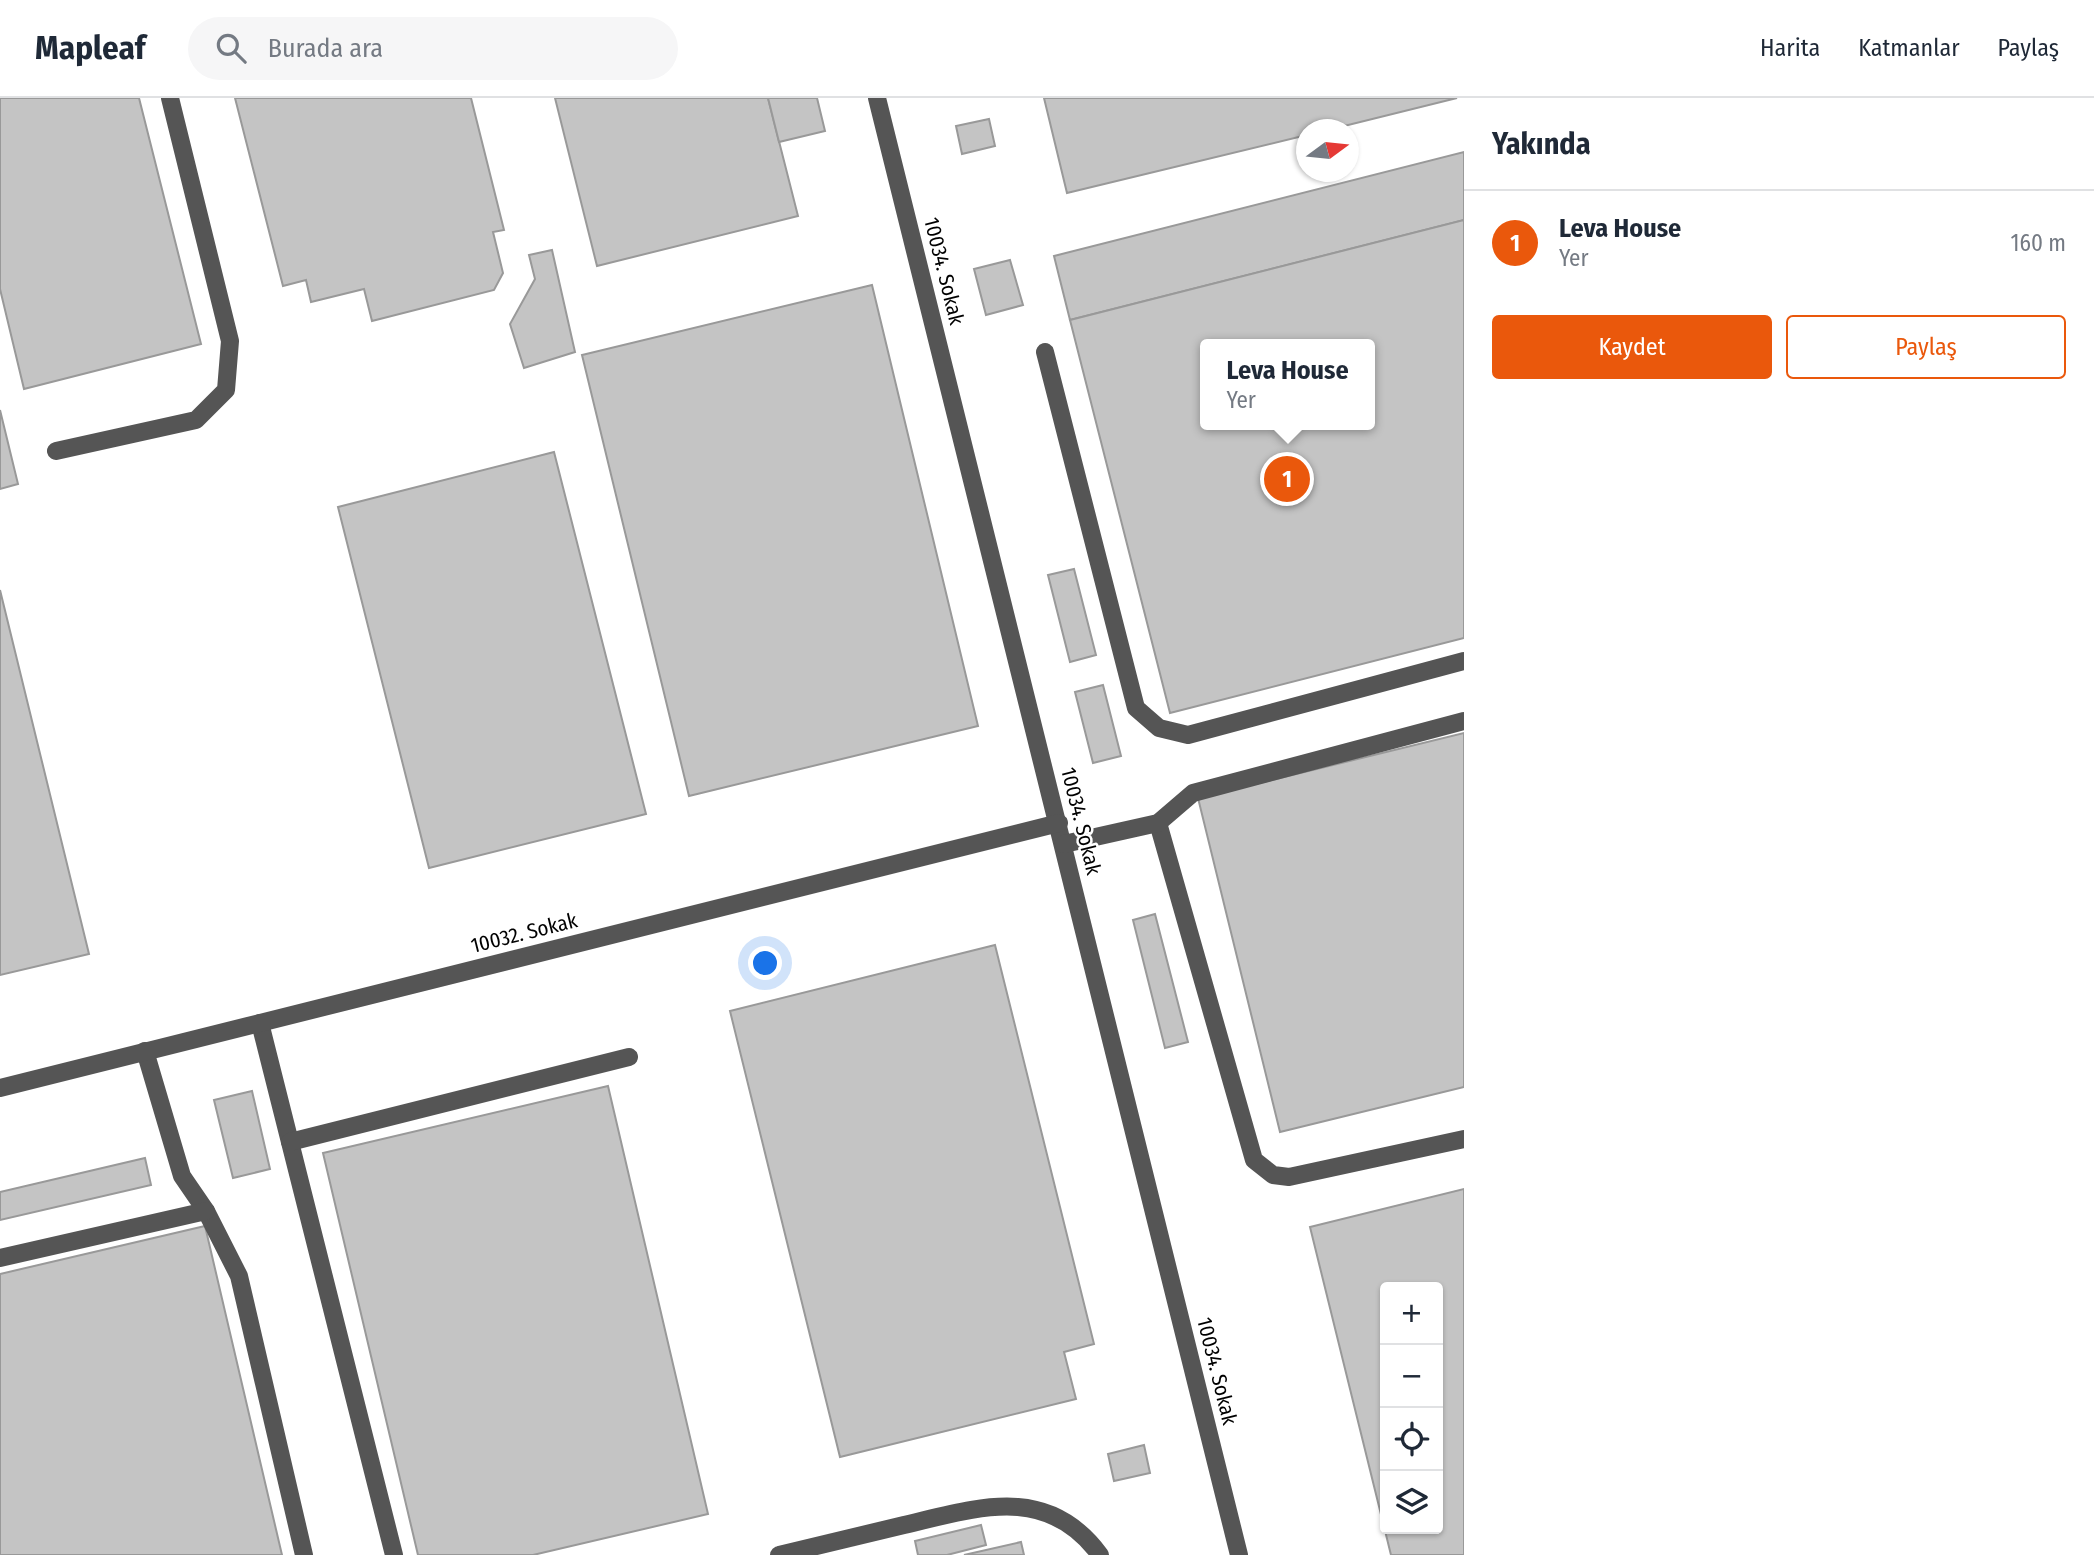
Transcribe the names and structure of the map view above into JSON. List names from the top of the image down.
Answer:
{
  "streets": {
    "street": ["10034. Sokak", "10032. Sokak"]
  },
  "crossings": [
    ["10034. Sokak", "10032. Sokak"]
  ],
  "north": "right",
  "page": {
    "header": "Mapleaf",
    "search": "Burada ara",
    "nav": ["Harita", "Katmanlar", "Paylaş"],
    "heading": "Yakında",
    "list": [
      {
        "mark": "1",
        "name": "Leva House",
        "note": "Yer",
        "value": "160 m"
      }
    ],
    "buttons": ["Kaydet", "Paylaş"],
    "popup": ["Leva House", "Yer"],
    "pins": "1",
    "map_buttons": ["+", "−"]
  }
}
